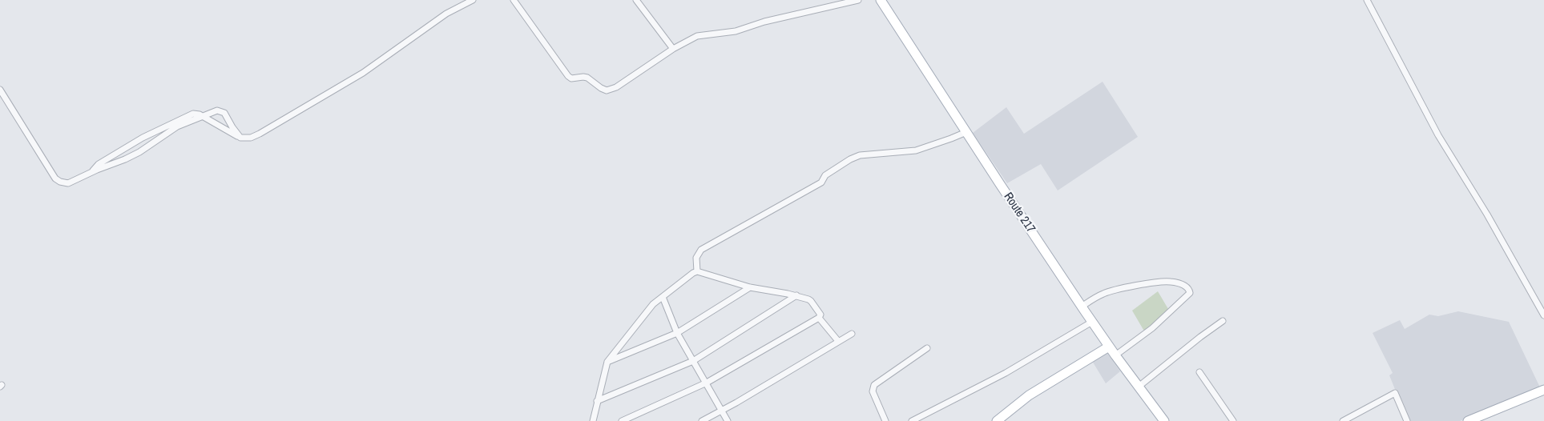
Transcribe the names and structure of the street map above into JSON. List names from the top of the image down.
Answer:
{
  "streets": {
    "main road": ["Route 217"]
  }
}
